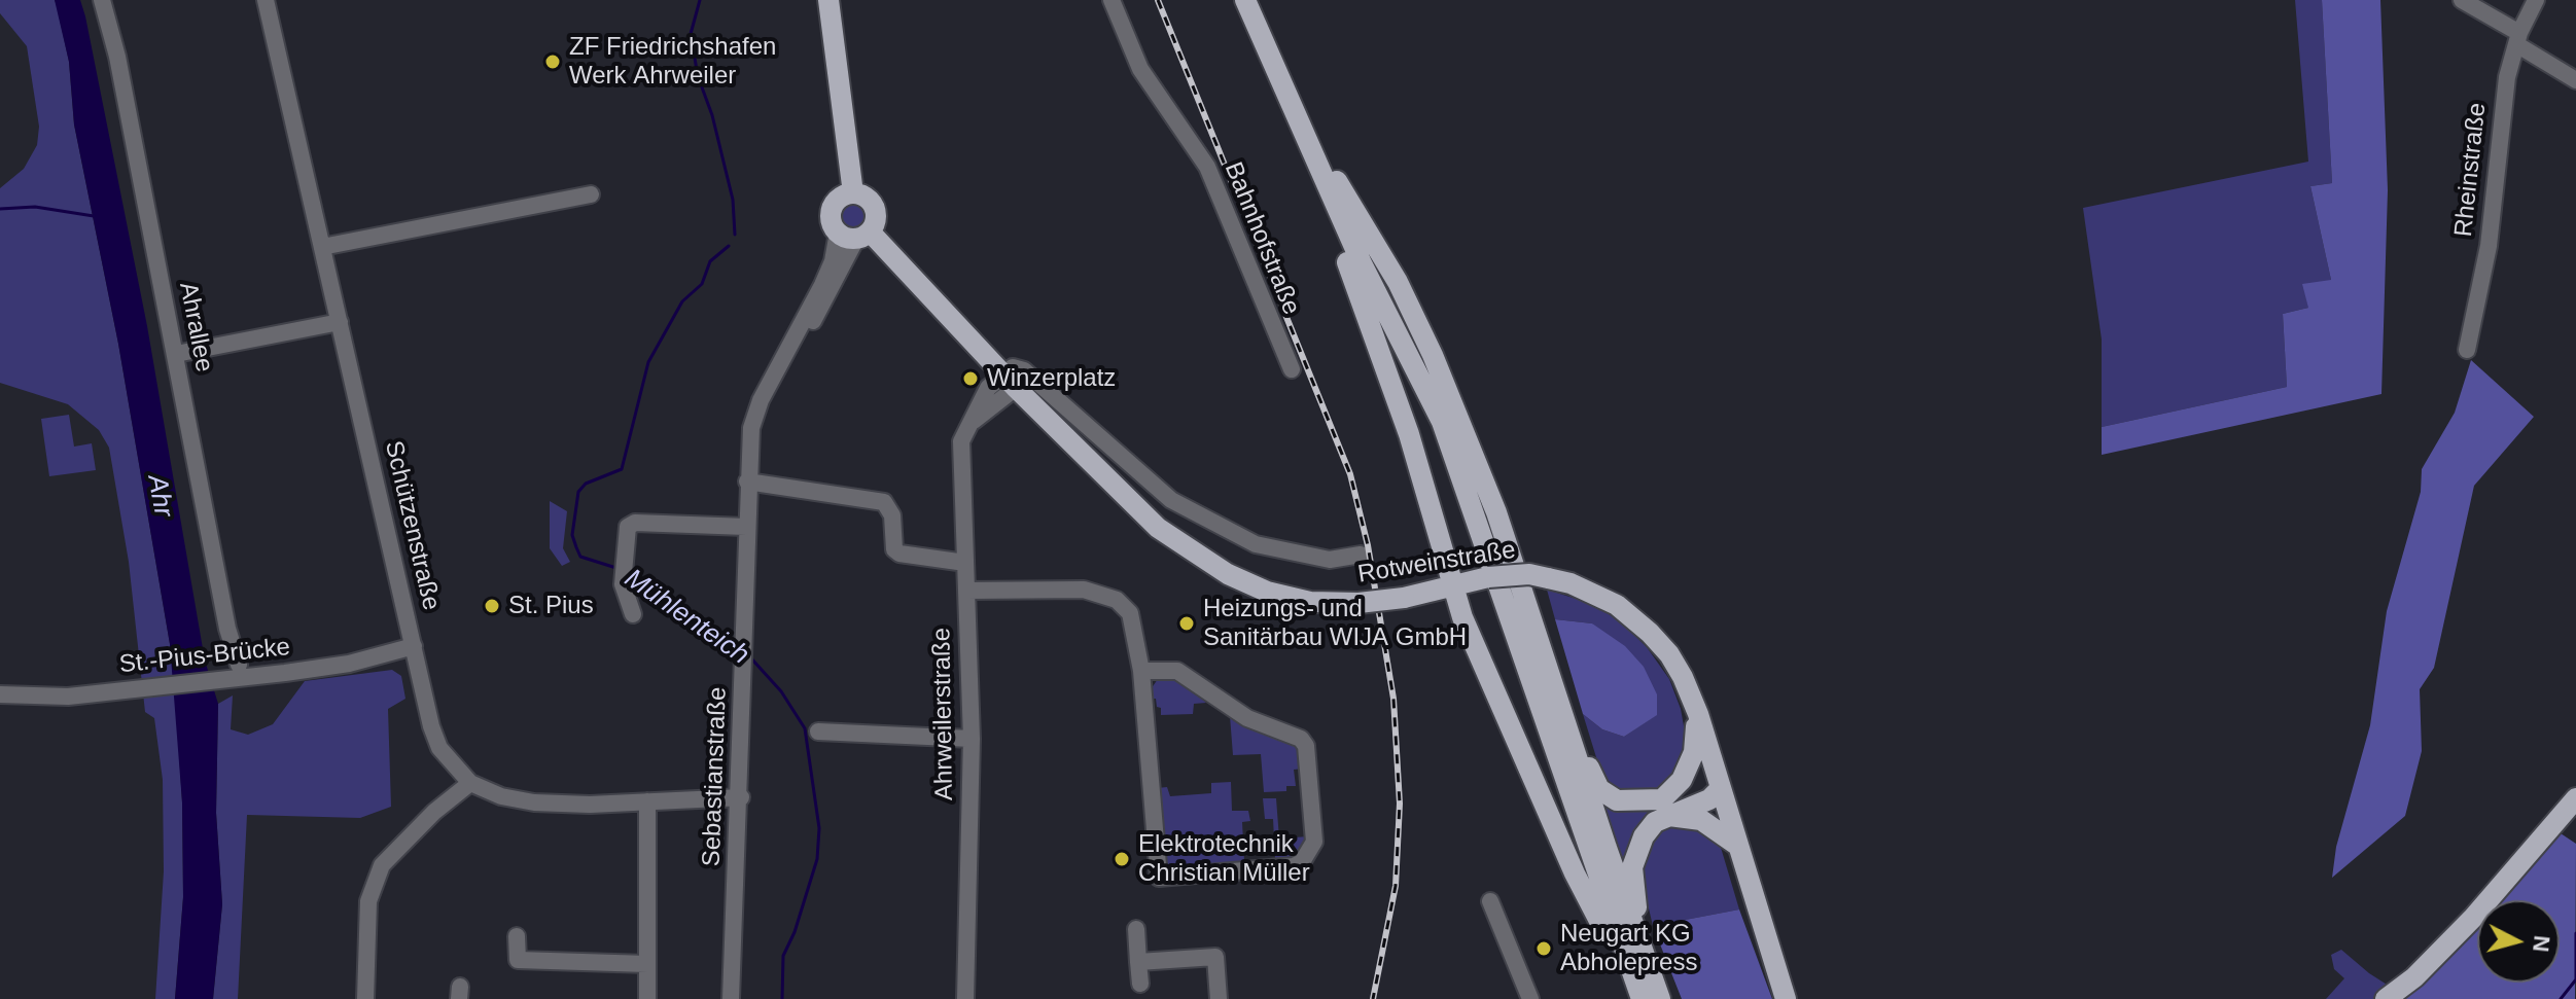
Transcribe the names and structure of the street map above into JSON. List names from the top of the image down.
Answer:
{
  "streets": {
    "main road": ["Rotweinstraße"],
    "street": [
      "Rheinstraße",
      "Bahnhofstraße",
      "Ahrallee",
      "Schützenstraße",
      "St.-Pius-Brücke",
      "Ahrweilerstraße",
      "Sebastianstraße"
    ]
  },
  "crossings": [
    ["Schützenstraße", "St.-Pius-Brücke"],
    ["Schützenstraße", "Sebastianstraße"],
    ["Rotweinstraße", "Ahrweilerstraße"],
    ["Rotweinstraße", "Sebastianstraße"]
  ],
  "water": ["Ahr", "Mühlenteich"],
  "places": [
    "ZF Friedrichshafen Werk Ahrweiler",
    "Winzerplatz",
    "St. Pius",
    "Heizungs- und Sanitärbau WIJA GmbH",
    "Elektrotechnik Christian Müller",
    "Neugart KG Abholepress"
  ],
  "north": "right"
}
